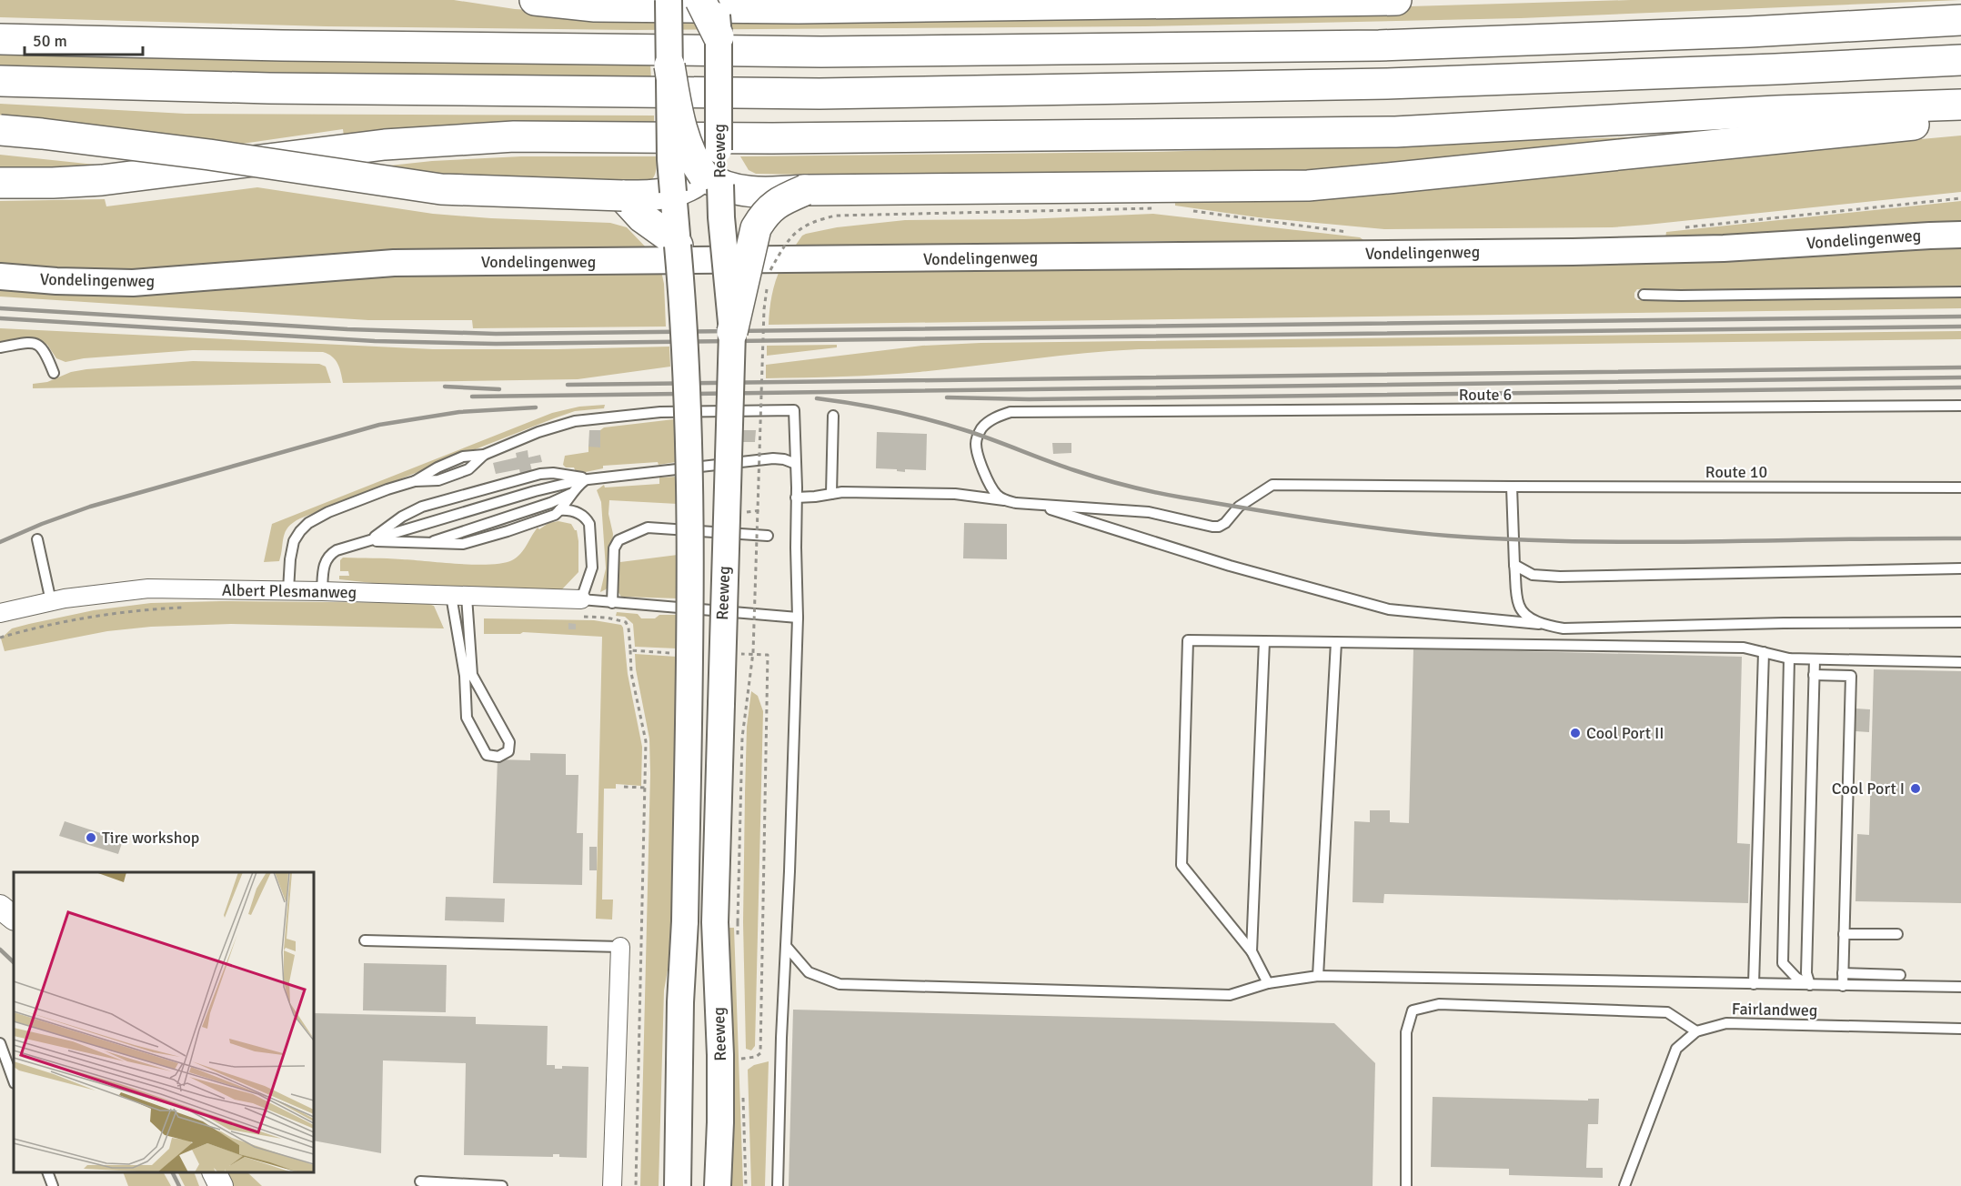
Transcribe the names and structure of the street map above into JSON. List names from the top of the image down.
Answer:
{
  "streets": {
    "main road": ["Reeweg", "Vondelingenweg"],
    "street": ["Albert Plesmanweg"],
    "lane": ["Route 6", "Route 10", "Fairlandweg"]
  },
  "places": ["Cool Port II", "Cool Port I", "Tire workshop"],
  "scale_bar": "50 m"
}
